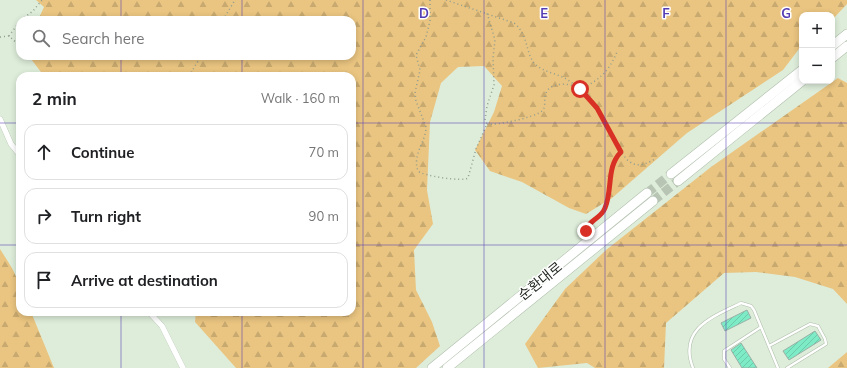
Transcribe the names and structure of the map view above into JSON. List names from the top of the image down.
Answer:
{
  "streets": {
    "main road": ["순환대로"]
  },
  "page": {
    "map_buttons": ["+", "−"],
    "search": "Search here",
    "heading": ["2 min", "Walk · 160 m"],
    "list": [
      ["Continue", "70 m"],
      ["Turn right", "90 m"],
      "Arrive at destination"
    ]
  },
  "grid": {
    "columns": [
      "D",
      "E",
      "F",
      "G"
    ]
  }
}
